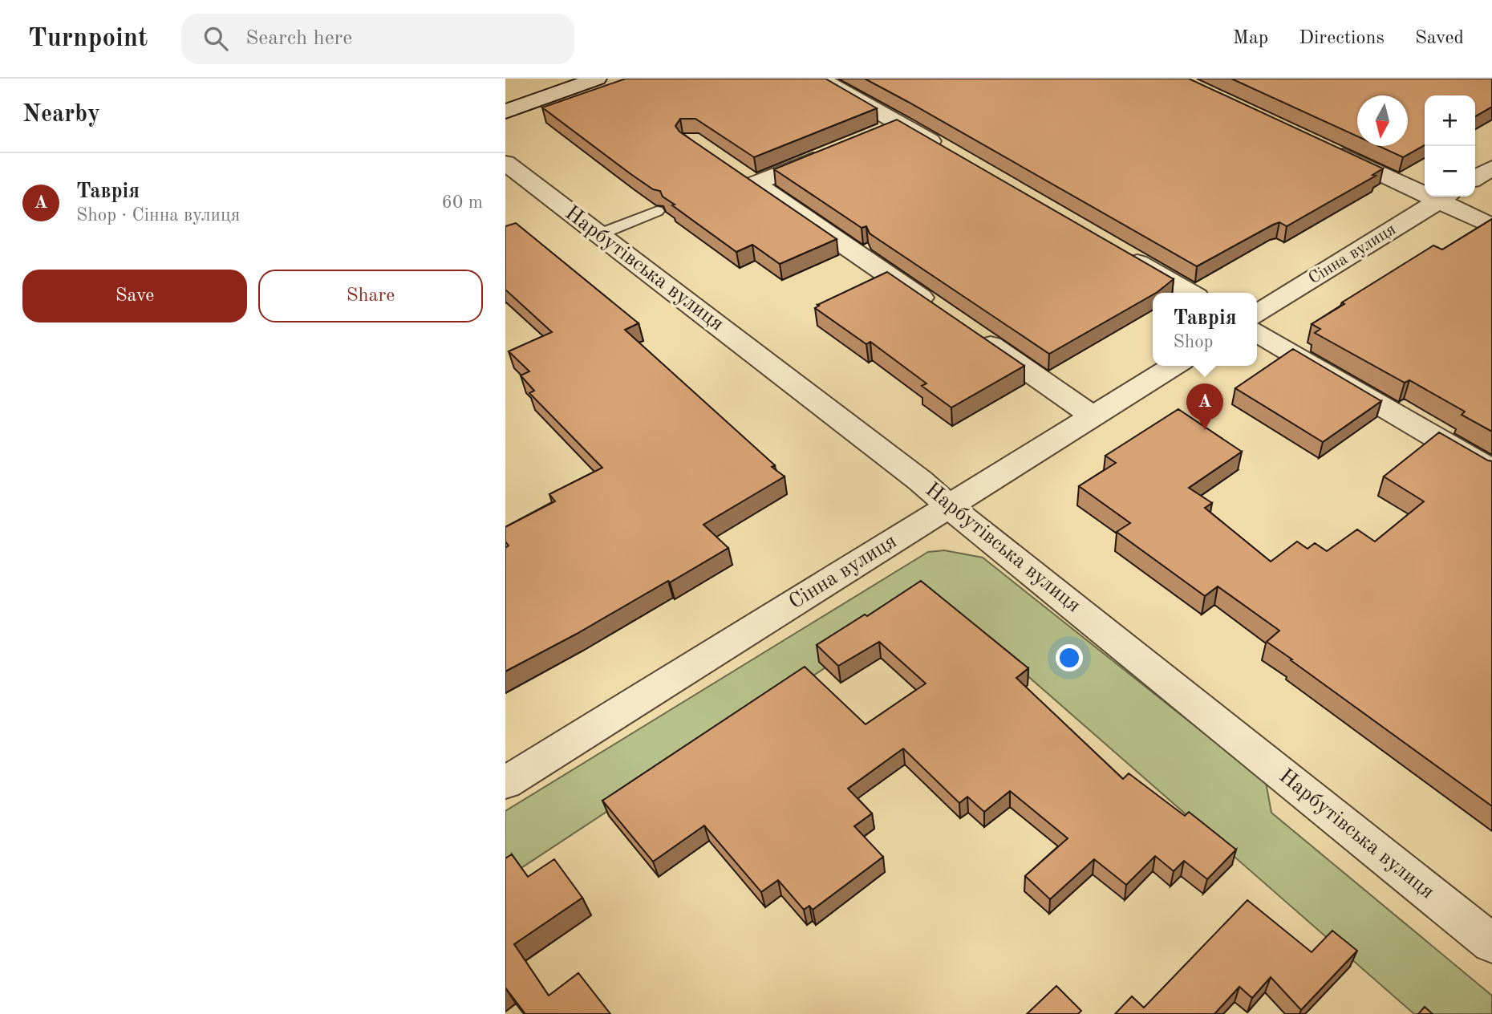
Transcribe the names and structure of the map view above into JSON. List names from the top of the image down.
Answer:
{
  "streets": {
    "street": ["Сінна вулиця", "Нарбутівська вулиця"]
  },
  "crossings": [
    ["Сінна вулиця", "Нарбутівська вулиця"]
  ],
  "north": "bottom",
  "page": {
    "header": "Turnpoint",
    "search": "Search here",
    "nav": ["Map", "Directions", "Saved"],
    "heading": "Nearby",
    "map_buttons": ["+", "−"],
    "list": [
      {
        "mark": "A",
        "name": "Таврія",
        "note": "Shop · Сінна вулиця",
        "value": "60 m"
      }
    ],
    "buttons": ["Save", "Share"],
    "popup": ["Таврія", "Shop"],
    "pins": "A"
  }
}
